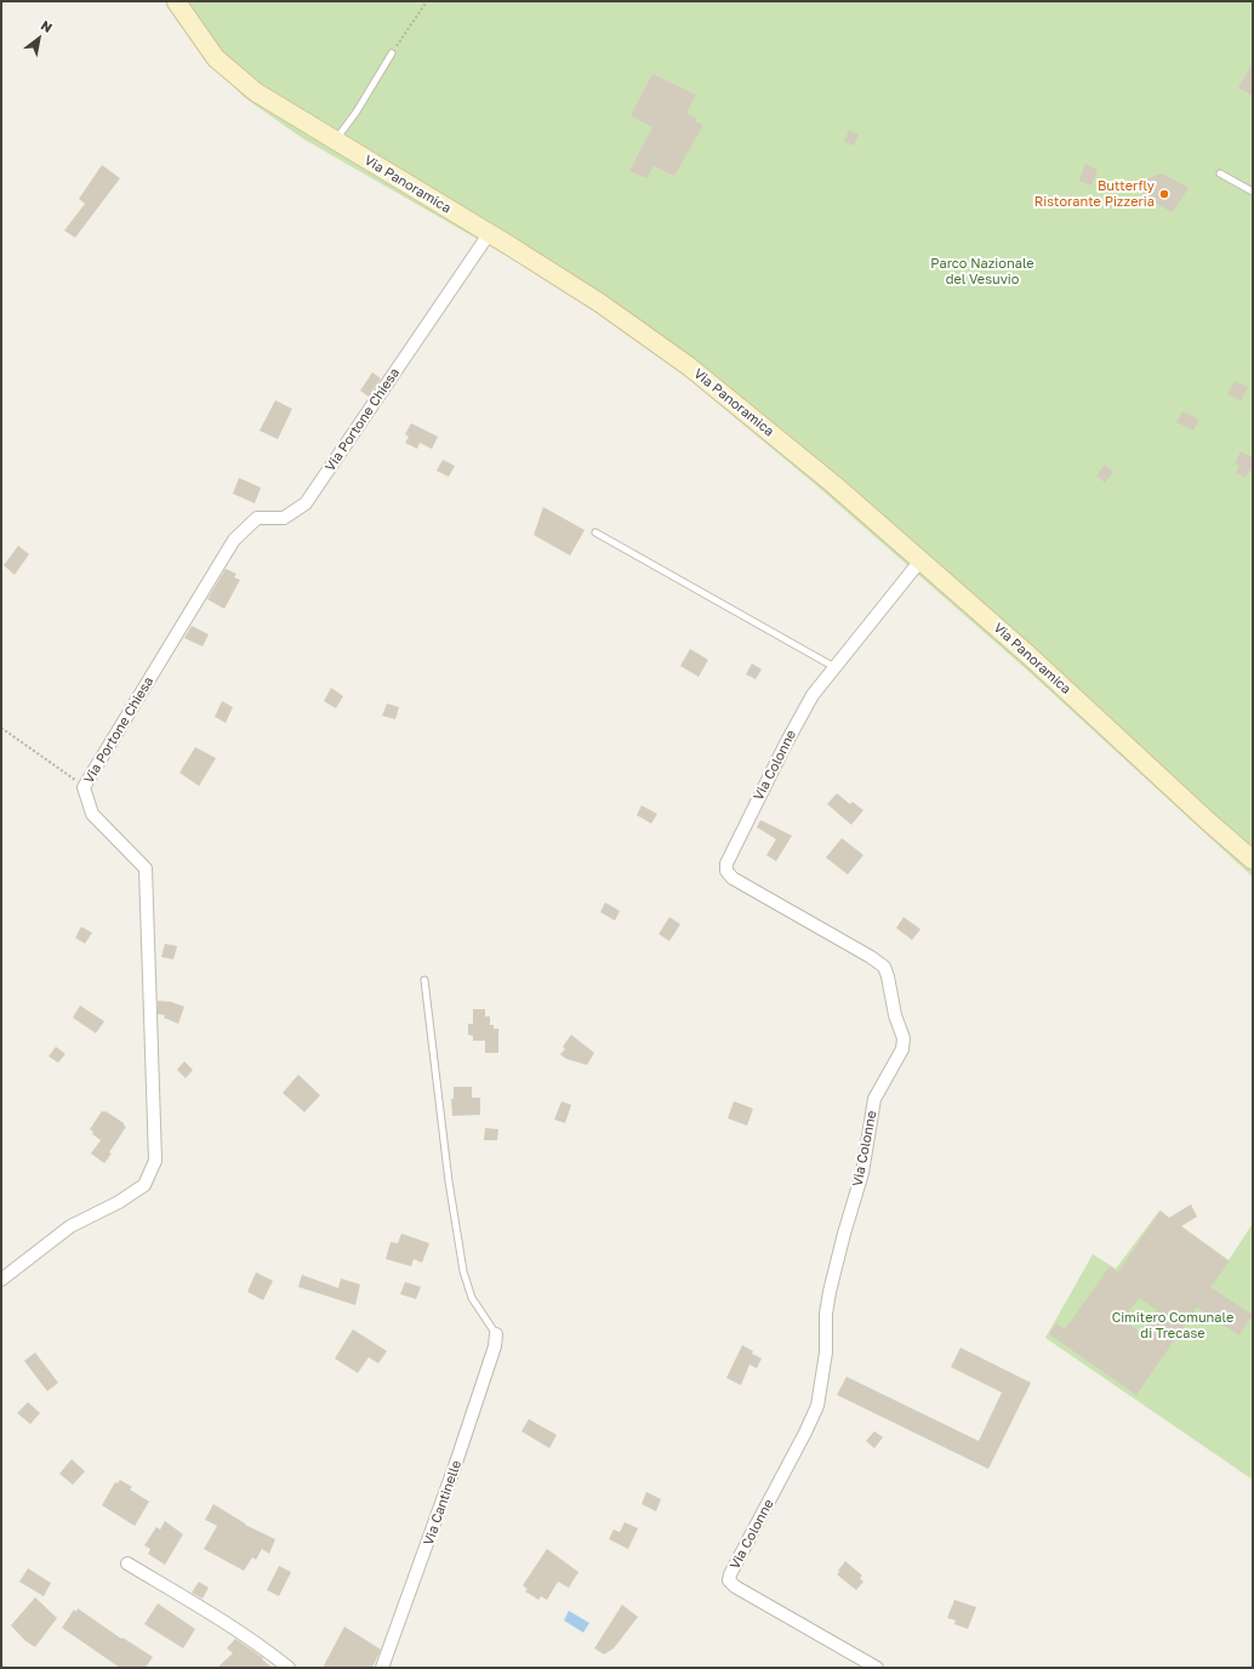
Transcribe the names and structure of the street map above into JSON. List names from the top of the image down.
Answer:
{
  "streets": {
    "street": [
      "Via Panoramica",
      "Via Portone Chiesa",
      "Via Colonne",
      "Via Cantinelle"
    ]
  },
  "crossings": [
    ["Via Panoramica", "Via Portone Chiesa"],
    ["Via Panoramica", "Via Colonne"]
  ],
  "parks": ["Parco Nazionale del Vesuvio", "Cimitero Comunale di Trecase"],
  "places": ["Butterfly Ristorante Pizzeria"],
  "north": "top right"
}
